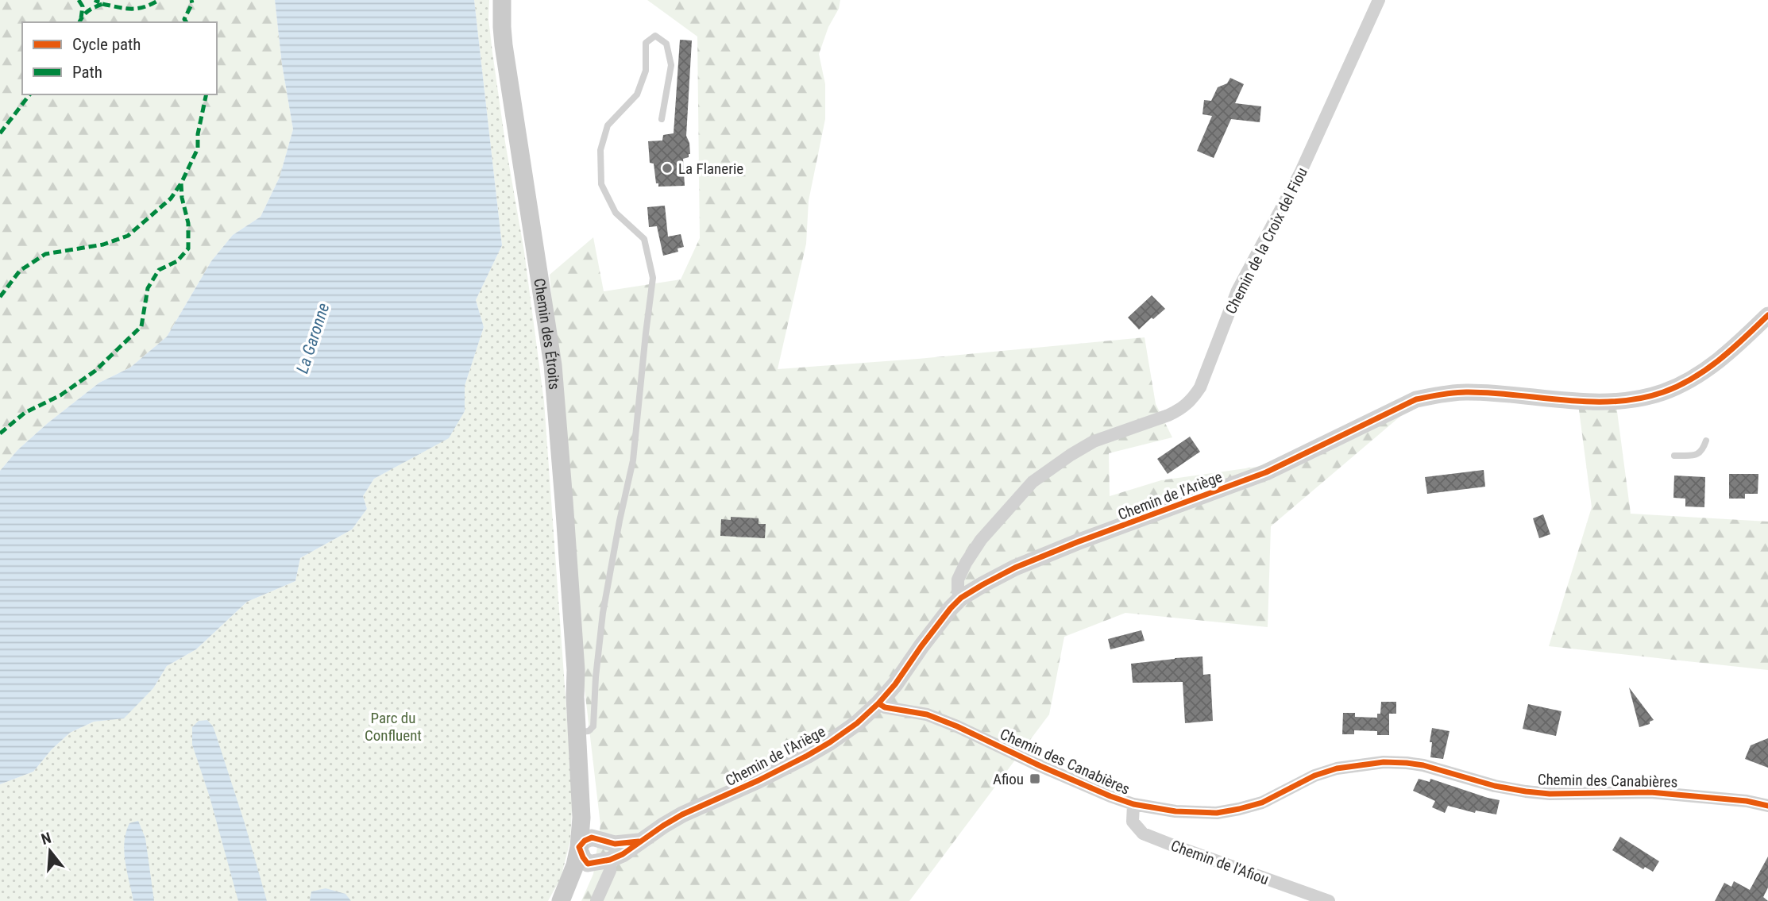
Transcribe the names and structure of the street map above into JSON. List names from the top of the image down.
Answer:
{
  "streets": {
    "main road": ["Chemin des Étroits"],
    "street": [
      "Chemin de la Croix del Fiou",
      "Chemin de l'Ariège",
      "Chemin des Canabières",
      "Chemin de l'Afiou"
    ]
  },
  "crossings": [
    ["Chemin de la Croix del Fiou", "Chemin de l'Ariège"],
    ["Chemin des Étroits", "Chemin de l'Ariège"],
    ["Chemin de l'Ariège", "Chemin des Canabières"],
    ["Chemin des Canabières", "Chemin de l'Afiou"]
  ],
  "water": ["La Garonne"],
  "parks": ["Parc du Confluent"],
  "places": {
    "other": ["La Flanerie"],
    "transit": ["Afiou"]
  },
  "legend": ["Cycle path", "Path"],
  "north": "top"
}
